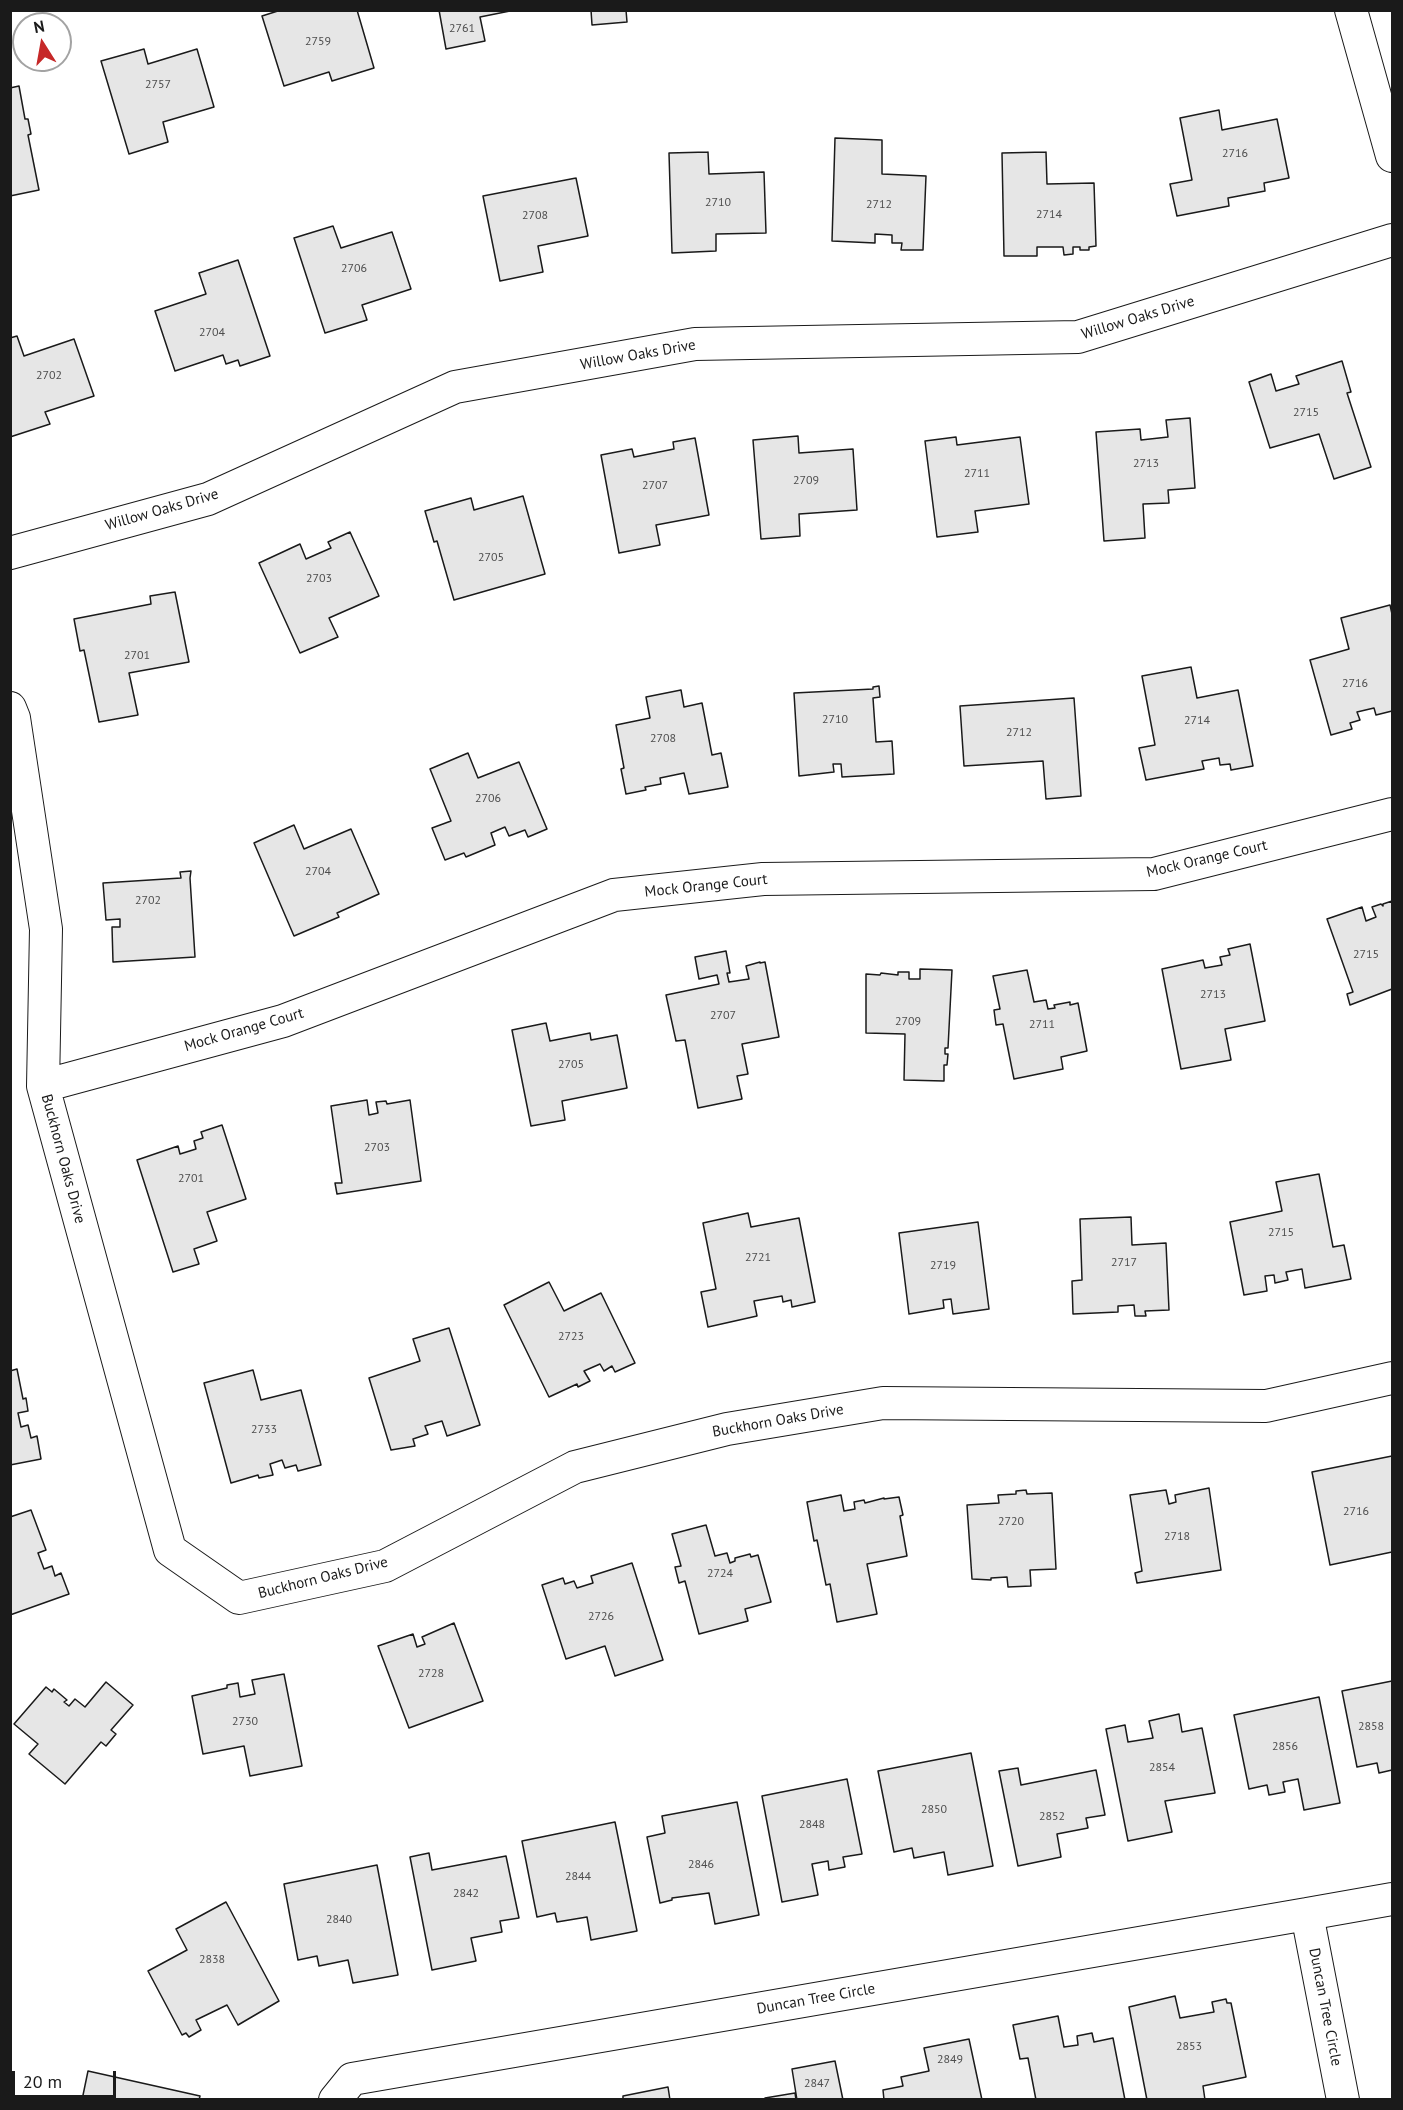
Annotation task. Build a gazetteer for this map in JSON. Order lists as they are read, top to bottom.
{
  "streets": {
    "street": [
      "Willow Oaks Drive",
      "Mock Orange Court",
      "Buckhorn Oaks Drive",
      "Duncan Tree Circle"
    ]
  },
  "crossings": [
    ["Mock Orange Court", "Buckhorn Oaks Drive"]
  ],
  "house_numbers": [
    "2761",
    "2759",
    "2757",
    "2716",
    "2710",
    "2712",
    "2714",
    "2708",
    "2706",
    "2704",
    "2702",
    "2715",
    "2713",
    "2711",
    "2709",
    "2707",
    "2705",
    "2703",
    "2701",
    "2716",
    "2710",
    "2714",
    "2712",
    "2708",
    "2706",
    "2704",
    "2702",
    "2715",
    "2713",
    "2707",
    "2709",
    "2711",
    "2705",
    "2703",
    "2701",
    "2715",
    "2721",
    "2717",
    "2719",
    "2723",
    "2733",
    "2716",
    "2720",
    "2718",
    "2724",
    "2726",
    "2728",
    "2730",
    "2858",
    "2856",
    "2854",
    "2850",
    "2852",
    "2848",
    "2846",
    "2844",
    "2842",
    "2840",
    "2838",
    "2853",
    "2849",
    "2847"
  ],
  "scale_bar": "20 m",
  "north": "top"
}
